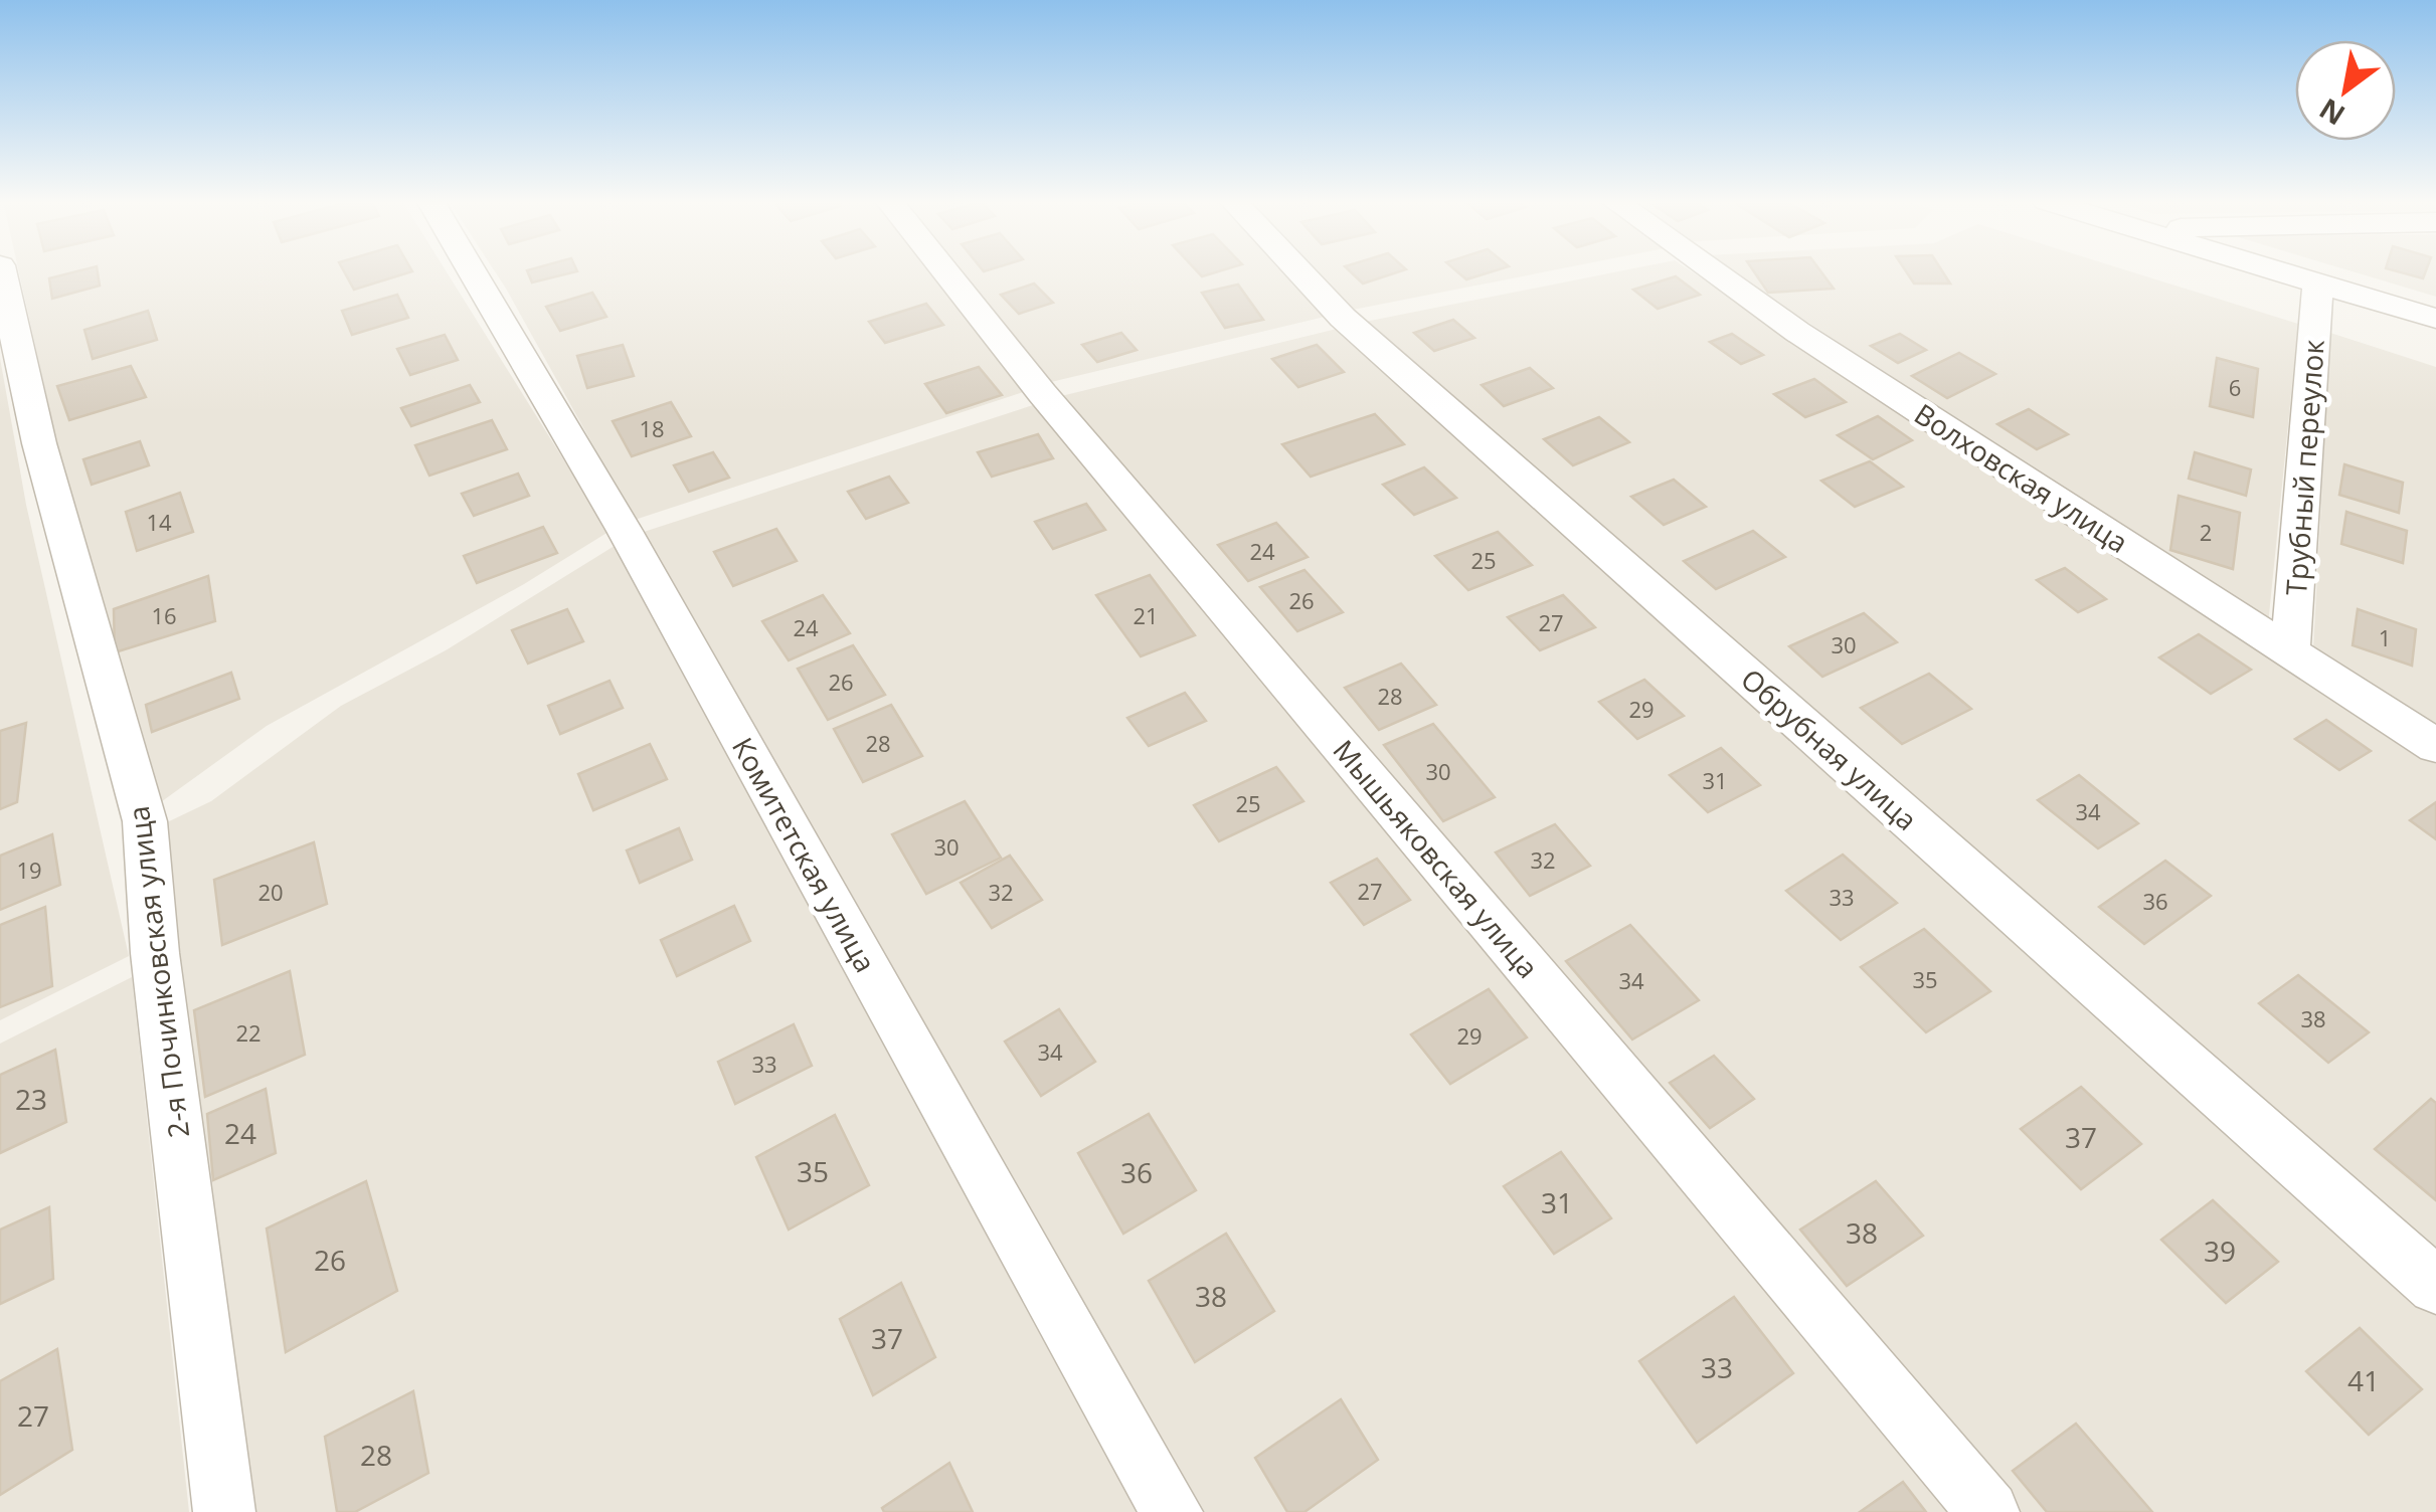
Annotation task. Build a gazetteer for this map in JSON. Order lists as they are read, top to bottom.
{
  "streets": {
    "street": [
      "Трубный переулок",
      "Волховская улица",
      "Обрубная улица",
      "Комитетская улица",
      "Мышьяковская улица",
      "2-я Починковская улица"
    ]
  },
  "crossings": [
    ["Трубный переулок", "Волховская улица"]
  ],
  "house_numbers": [
    "6",
    "18",
    "14",
    "2",
    "24",
    "25",
    "26",
    "16",
    "21",
    "27",
    "24",
    "1",
    "30",
    "26",
    "28",
    "29",
    "28",
    "30",
    "31",
    "25",
    "34",
    "30",
    "32",
    "19",
    "27",
    "20",
    "32",
    "33",
    "36",
    "35",
    "34",
    "38",
    "22",
    "29",
    "34",
    "33",
    "23",
    "24",
    "37",
    "35",
    "36",
    "31",
    "38",
    "39",
    "26",
    "38",
    "37",
    "33",
    "41",
    "27",
    "28"
  ],
  "north": "bottom left"
}
